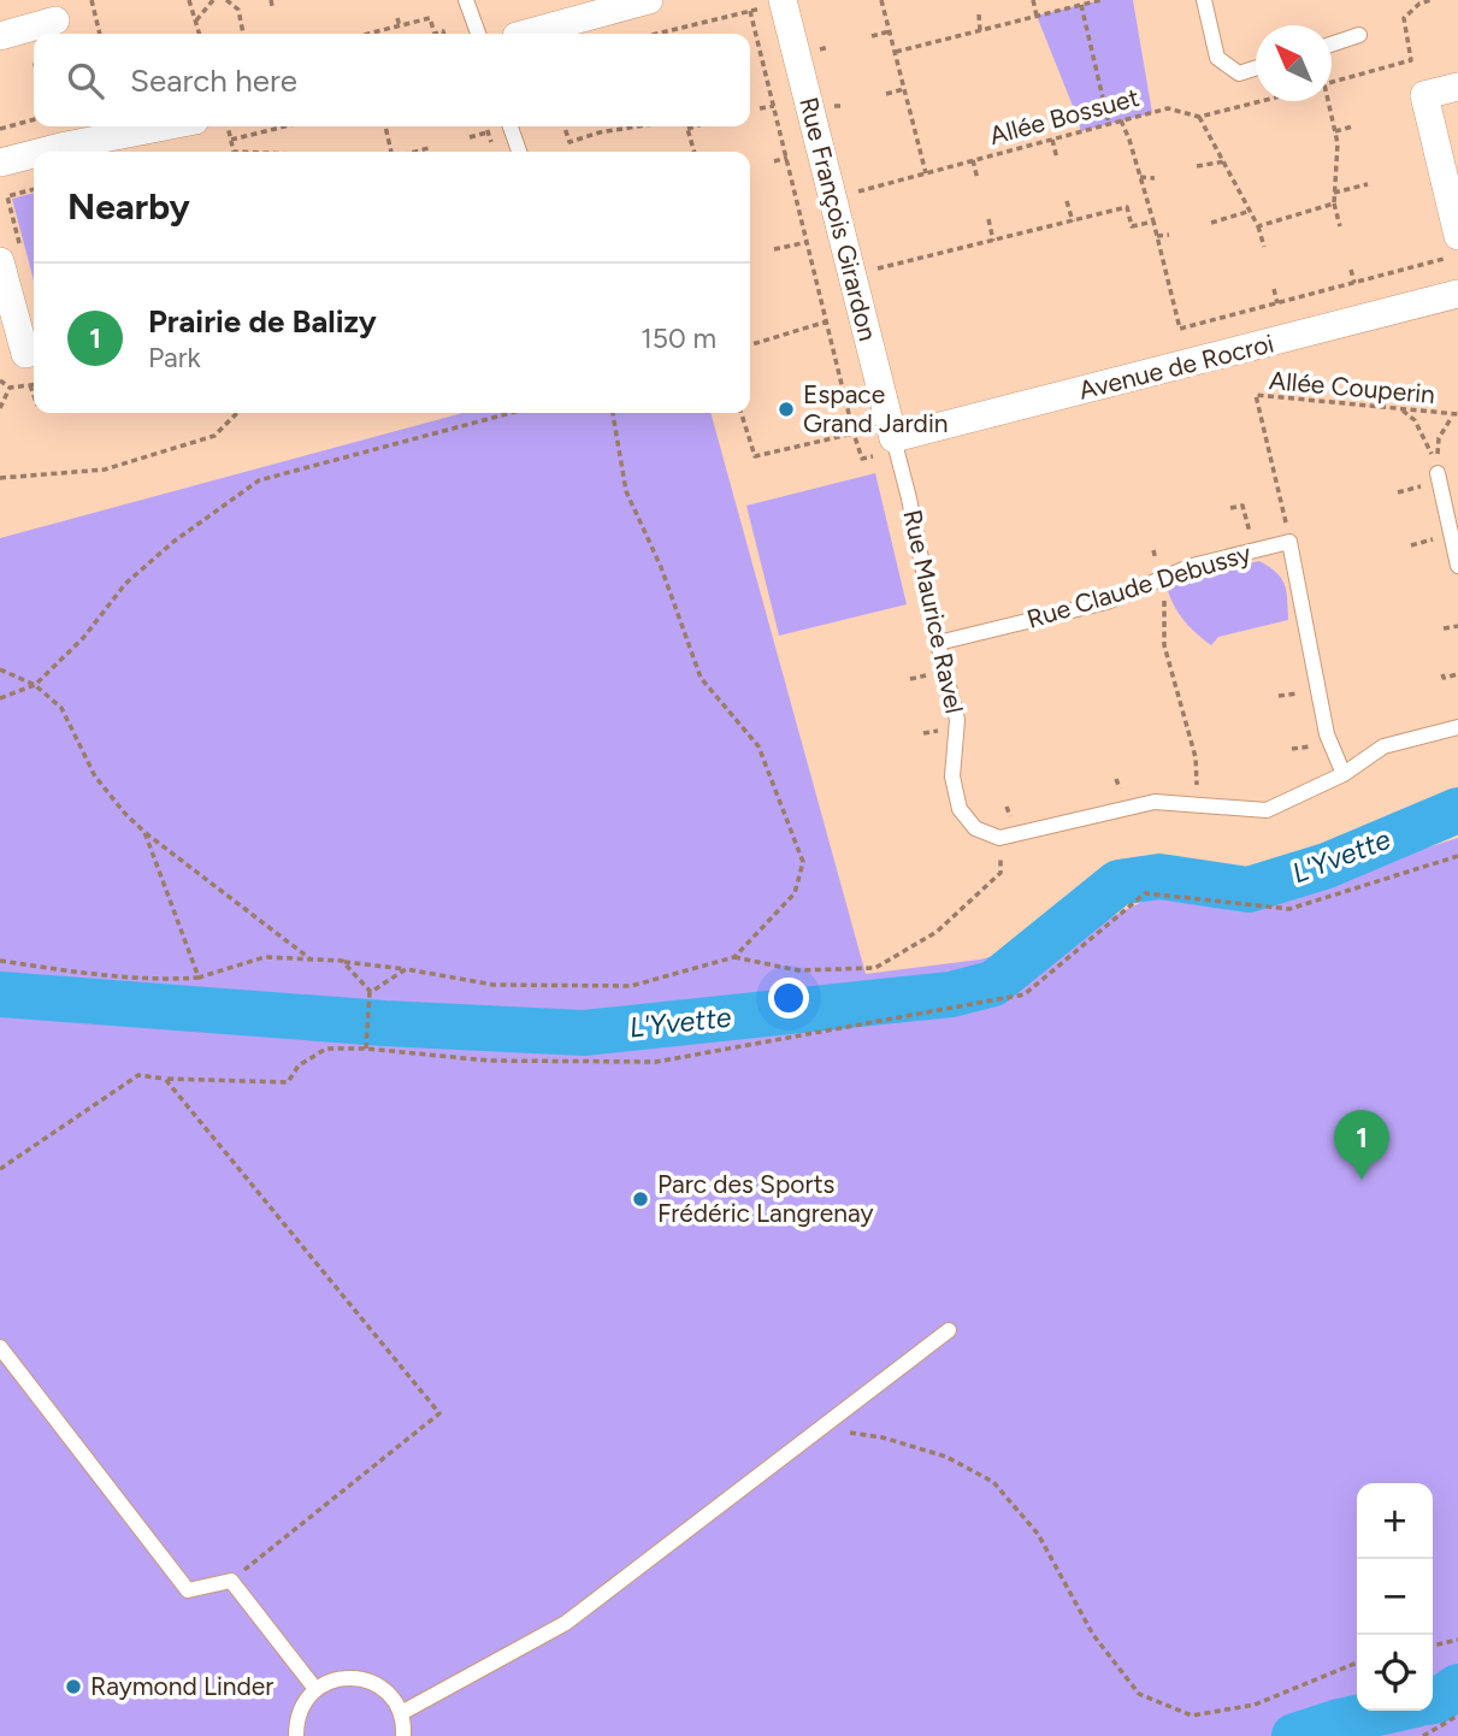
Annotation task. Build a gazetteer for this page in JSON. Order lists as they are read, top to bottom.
{
  "streets": {
    "street": ["Rue François Girardon", "Avenue de Rocroi"],
    "lane": ["Rue Claude Debussy", "Rue Maurice Ravel"],
    "path": ["Allée Bossuet", "Allée Couperin"]
  },
  "crossings": [
    ["Allée Bossuet", "Rue François Girardon"],
    ["Rue François Girardon", "Avenue de Rocroi"],
    ["Rue François Girardon", "Rue Maurice Ravel"],
    ["Avenue de Rocroi", "Rue Maurice Ravel"],
    ["Allée Couperin", "Rue Claude Debussy"],
    ["Rue Claude Debussy", "Rue Maurice Ravel"]
  ],
  "water": ["L'Yvette"],
  "places": ["Espace Grand Jardin", "Parc des Sports Frédéric Langrenay", "Raymond Linder"],
  "north": "top left",
  "page": {
    "search": "Search here",
    "heading": "Nearby",
    "list": [
      {
        "mark": "1",
        "name": "Prairie de Balizy",
        "note": "Park",
        "value": "150 m"
      }
    ],
    "pins": "1",
    "map_buttons": ["+", "−"]
  }
}
